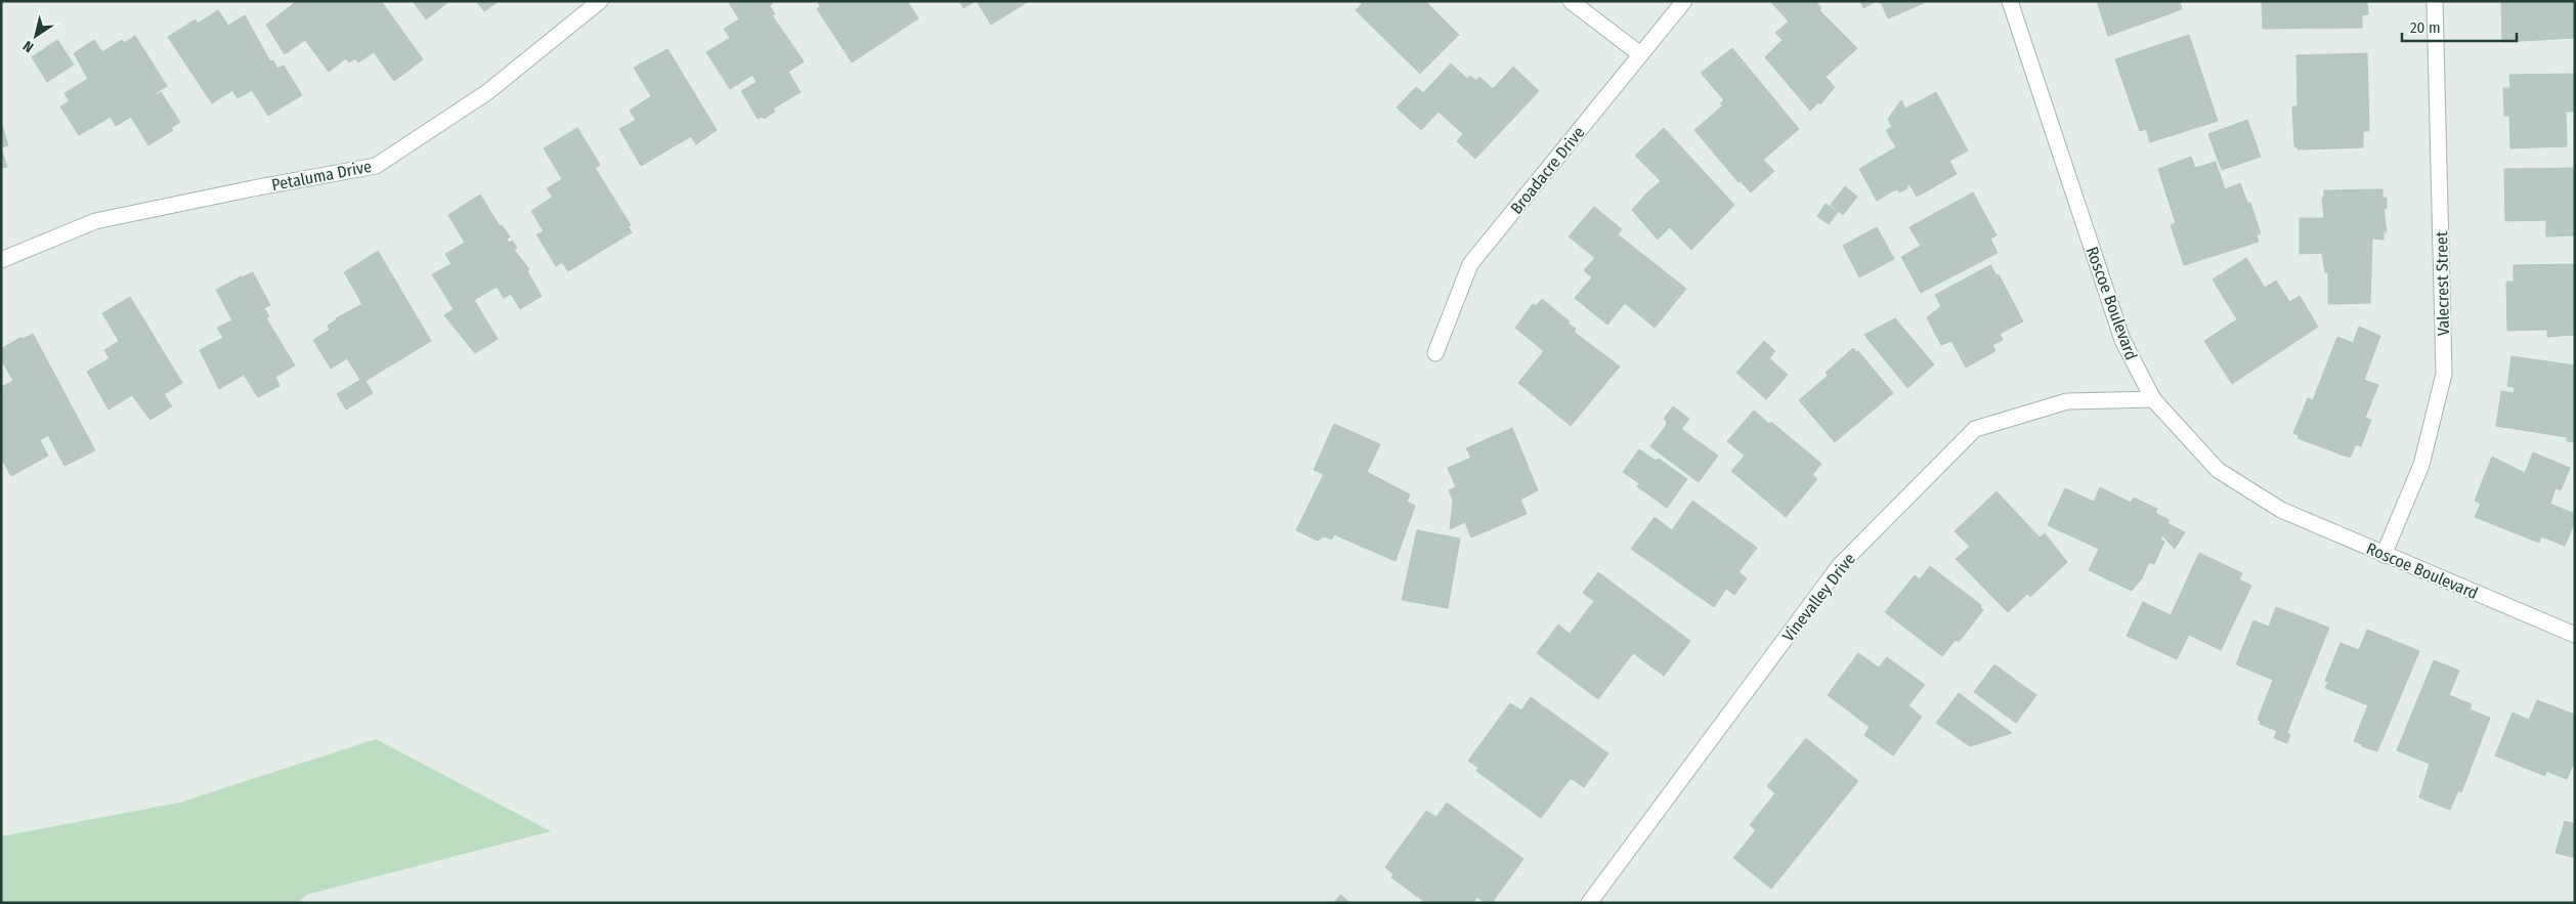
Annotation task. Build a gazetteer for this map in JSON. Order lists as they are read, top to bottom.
{
  "streets": {
    "street": [
      "Broadacre Drive",
      "Petaluma Drive",
      "Valecrest Street",
      "Roscoe Boulevard",
      "Vinevalley Drive"
    ]
  },
  "crossings": [
    ["Valecrest Street", "Roscoe Boulevard"],
    ["Roscoe Boulevard", "Vinevalley Drive"]
  ],
  "scale_bar": "20 m",
  "north": "bottom left"
}
